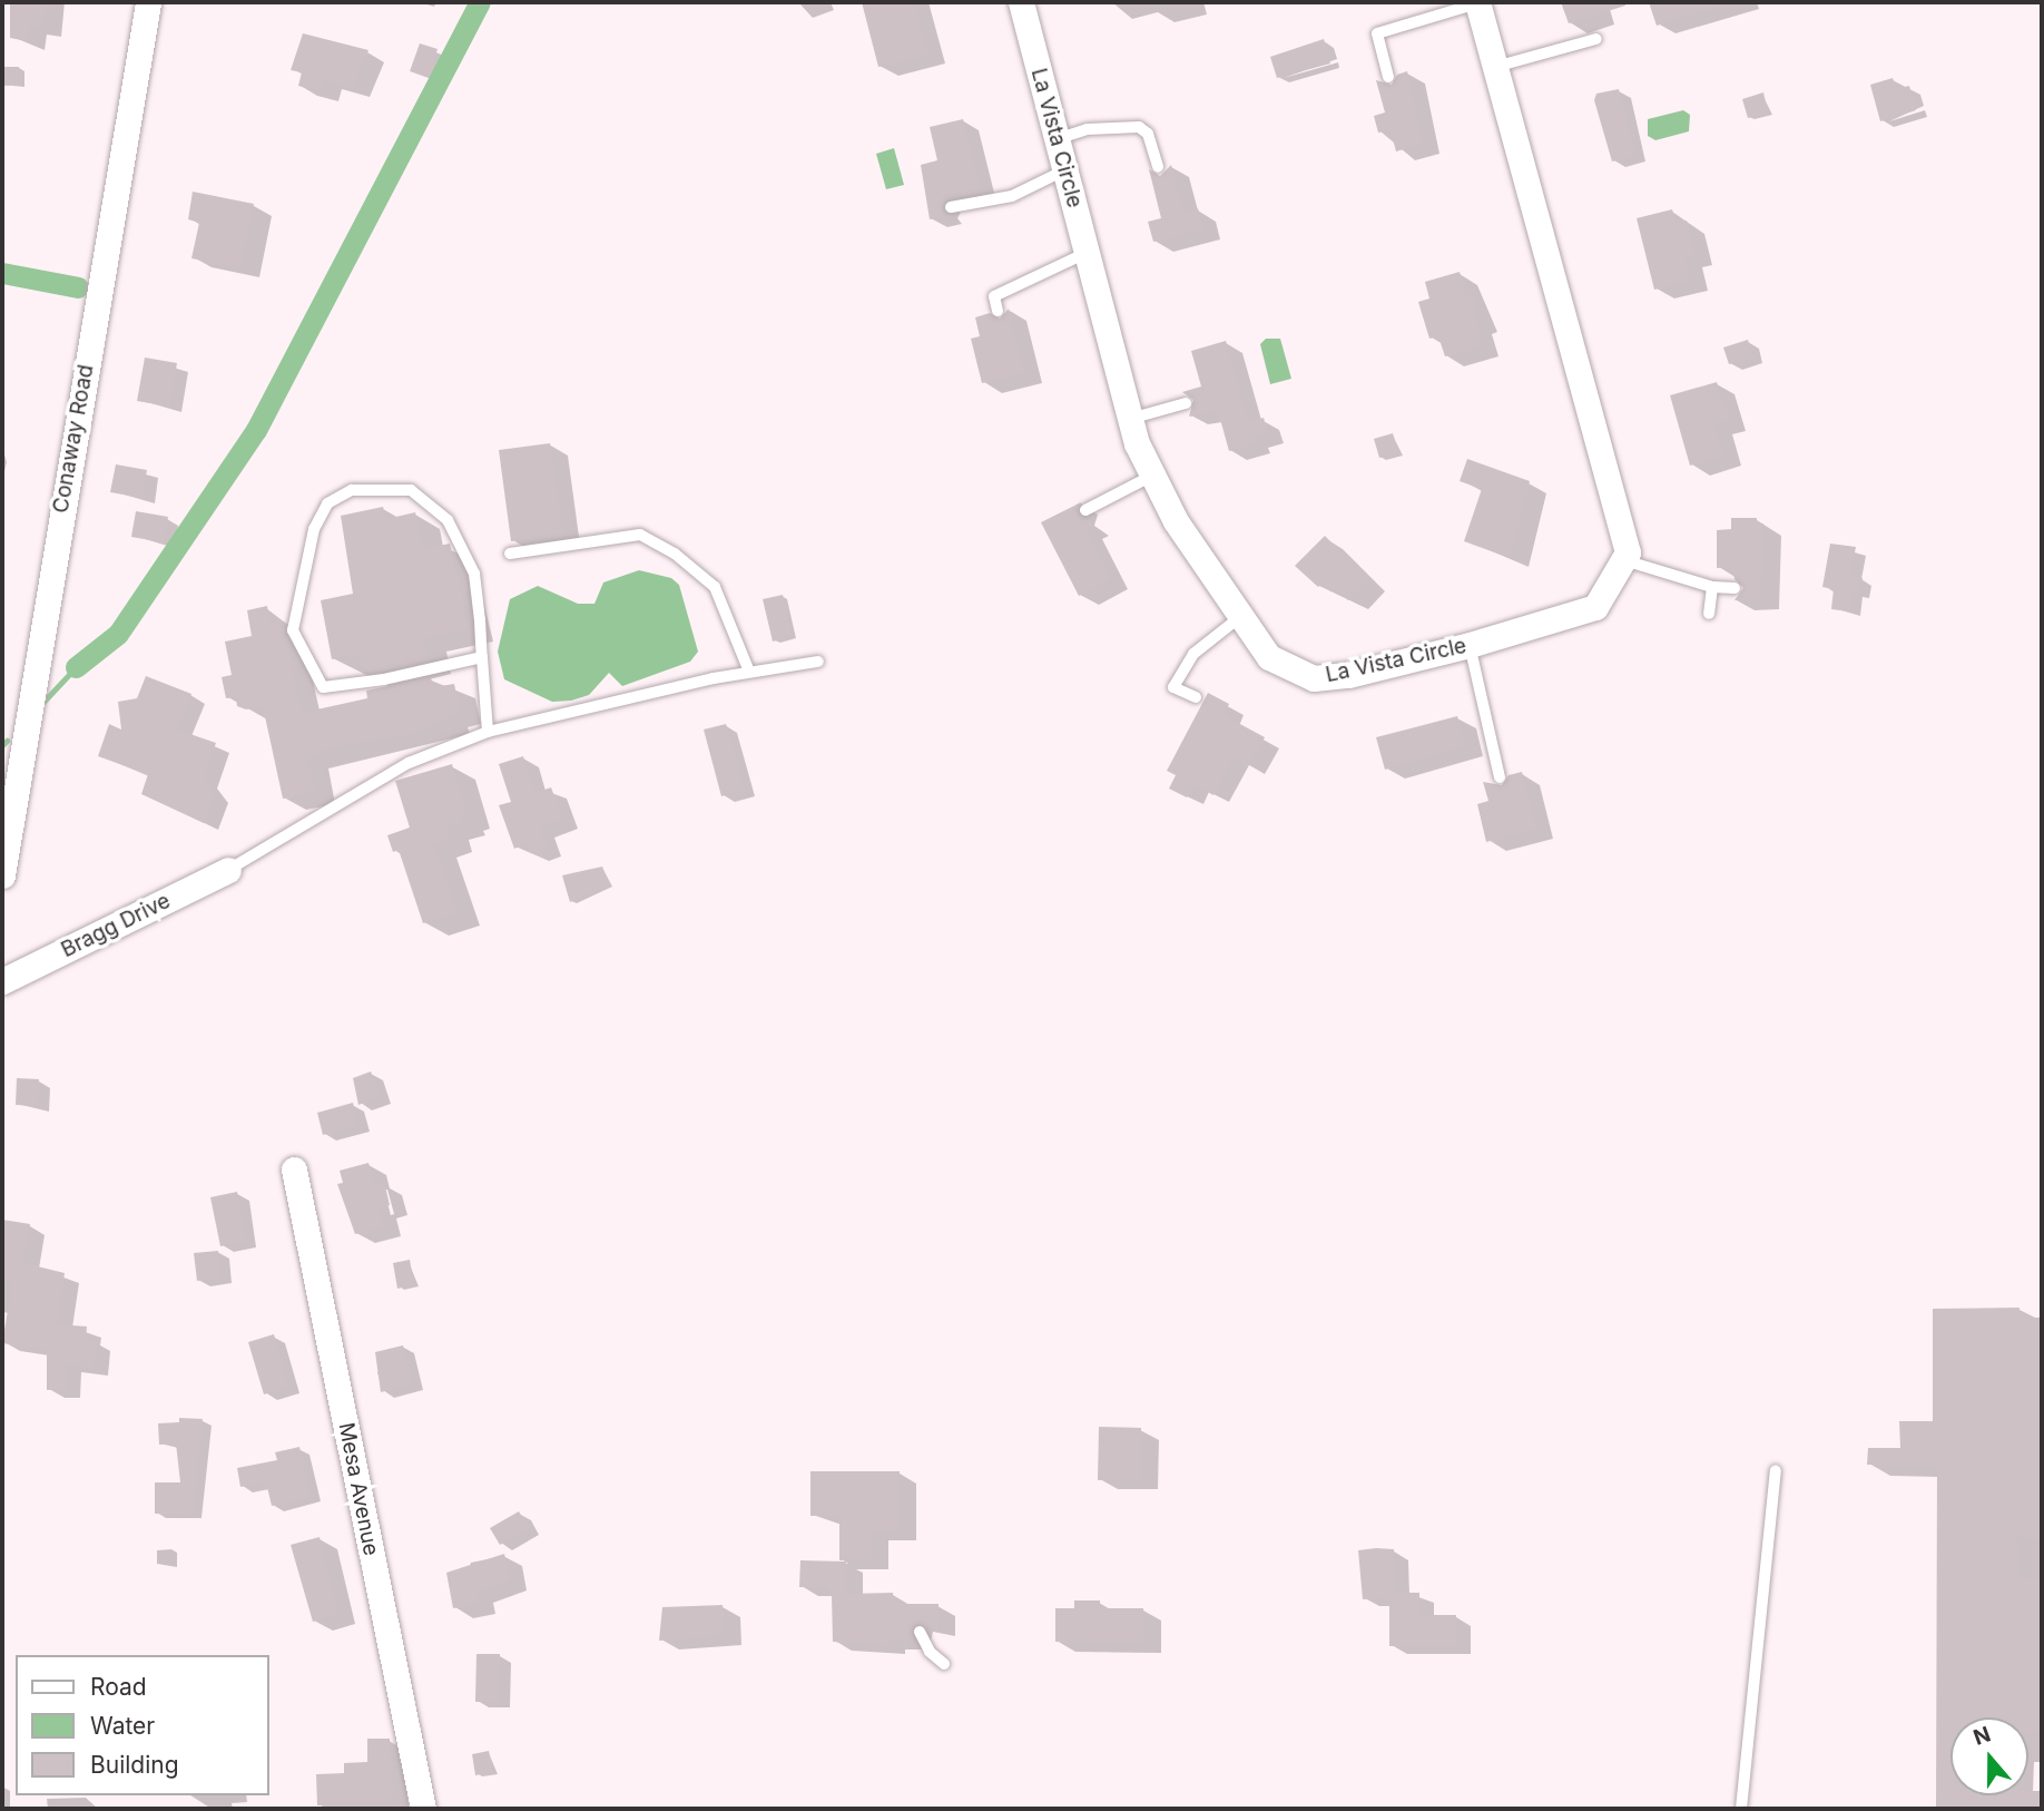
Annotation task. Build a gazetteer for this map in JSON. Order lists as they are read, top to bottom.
{
  "streets": {
    "street": [
      "La Vista Circle",
      "Conaway Road",
      "Bragg Drive",
      "Mesa Avenue"
    ]
  },
  "legend": ["Road", "Water", "Building"],
  "north": "top"
}
